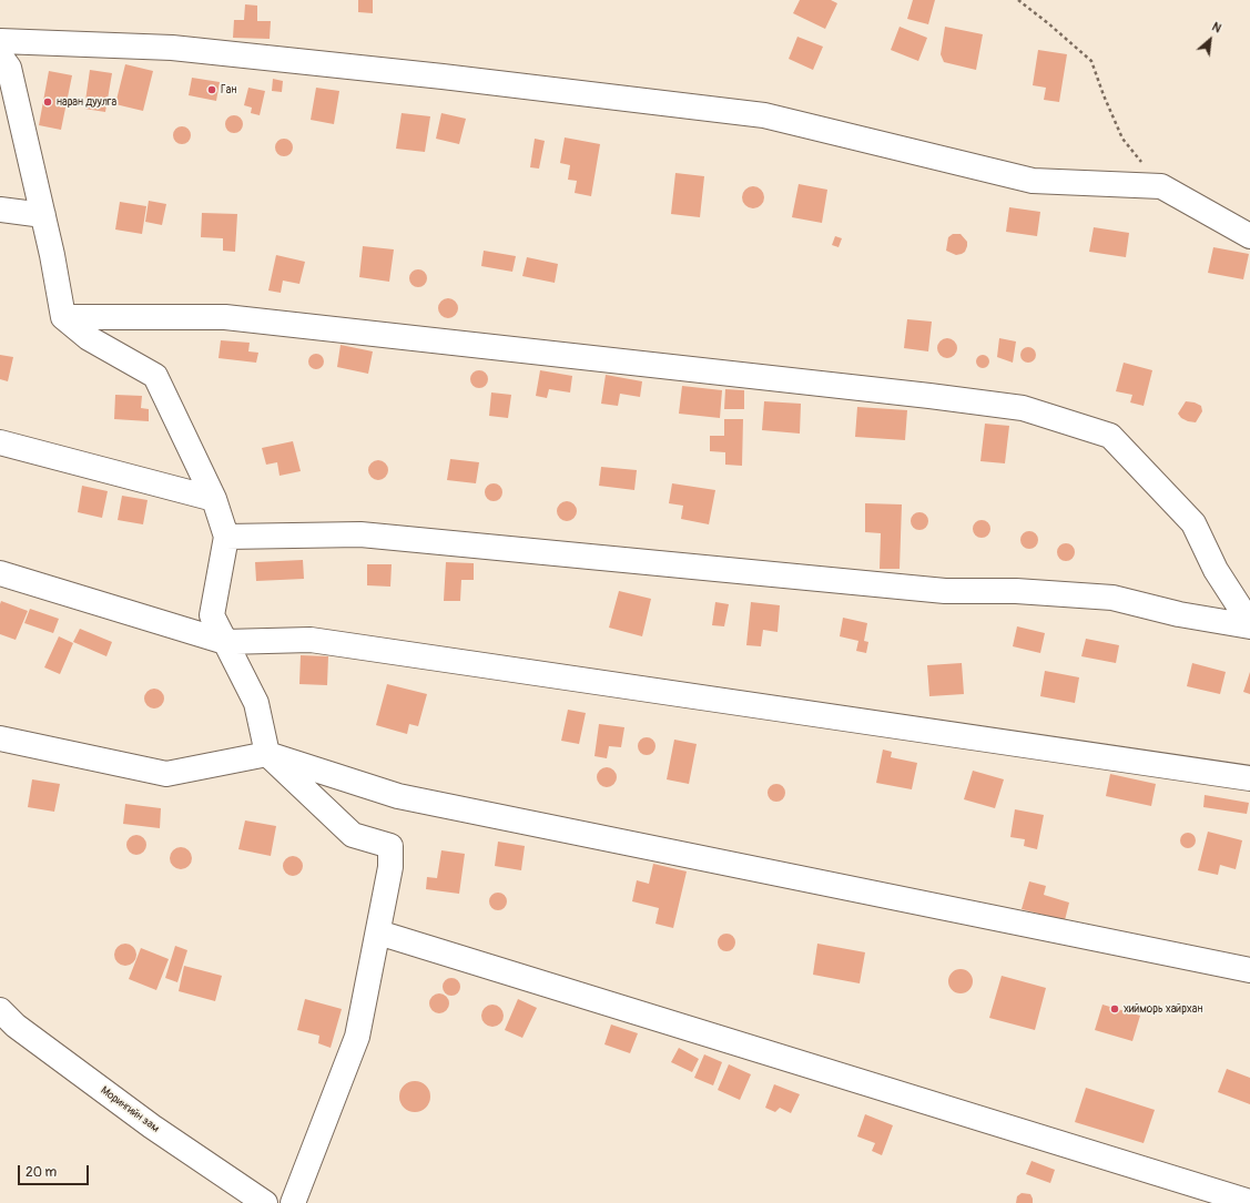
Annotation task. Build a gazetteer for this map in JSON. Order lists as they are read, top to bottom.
{
  "streets": {
    "street": ["Морингийн зам"]
  },
  "places": ["Ган", "наран дуулга", "хийморь хайрхан"],
  "scale_bar": "20 m",
  "north": "top right"
}
